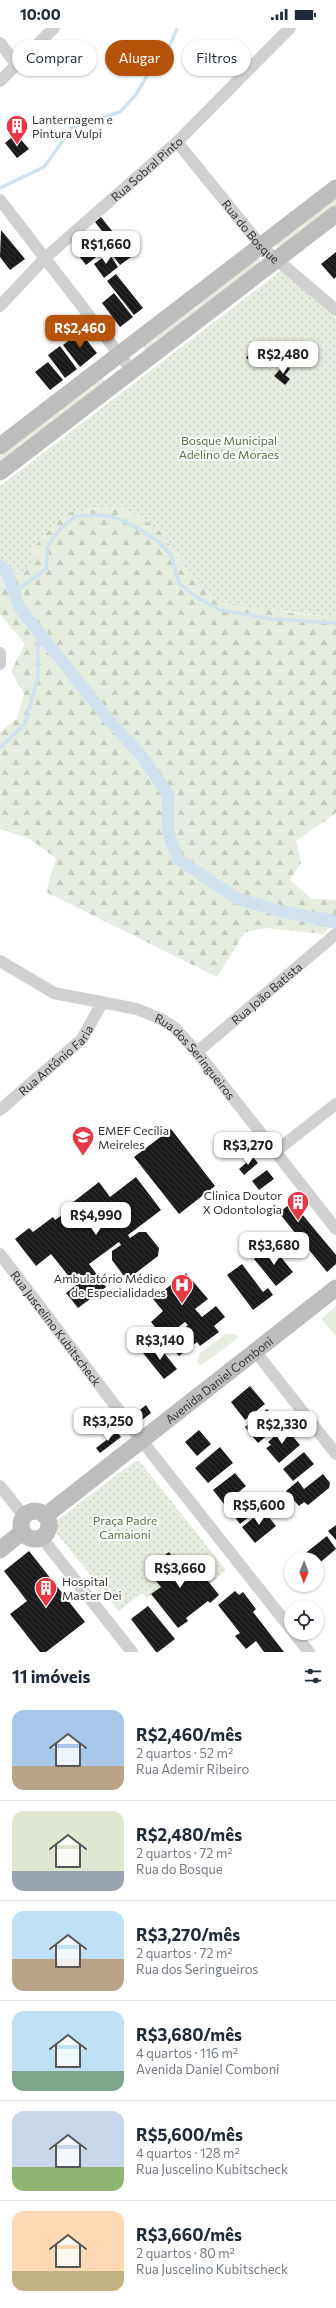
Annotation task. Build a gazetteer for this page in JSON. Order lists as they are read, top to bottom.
{
  "streets": {
    "street": [
      "Rua Sobral Pinto",
      "Rua do Bosque",
      "Rua João Batista",
      "Rua dos Seringueiros",
      "Rua Antônio Faria",
      "Rua Juscelino Kubitscheck",
      "Avenida Daniel Comboni"
    ]
  },
  "crossings": [
    ["Rua Sobral Pinto", "Rua do Bosque"],
    ["Rua João Batista", "Rua dos Seringueiros"],
    ["Rua dos Seringueiros", "Rua Antônio Faria"],
    ["Rua Juscelino Kubitscheck", "Avenida Daniel Comboni"]
  ],
  "parks": ["Bosque Municipal Adelino de Moraes", "Praça Padre Camaioni"],
  "places": {
    "building": ["Lanternagem e Pintura Vulpi", "Clinica Doutor X Odontologia", "Hospital Master Dei"],
    "school or university": ["EMEF Cecília Meireles"],
    "hospital": ["Ambulatório Médico de Especialidades"]
  },
  "north": "bottom",
  "page": {
    "status": "10:00",
    "chip": ["Comprar", "Alugar", "Filtros"],
    "price": [
      "R$1,660",
      "R$2,460",
      "R$2,480",
      "R$3,270",
      "R$4,990",
      "R$3,680",
      "R$3,140",
      "R$3,250",
      "R$2,330",
      "R$5,600",
      "R$3,660"
    ],
    "heading": "11 imóveis",
    "list": [
      {
        "name": "R$2,460/mês",
        "note": "2 quartos · 52 m² · Rua Ademir Ribeiro"
      },
      {
        "name": "R$2,480/mês",
        "note": "2 quartos · 72 m² · Rua do Bosque"
      },
      {
        "name": "R$3,270/mês",
        "note": "2 quartos · 72 m² · Rua dos Seringueiros"
      },
      {
        "name": "R$3,680/mês",
        "note": "4 quartos · 116 m² · Avenida Daniel Comboni"
      },
      {
        "name": "R$5,600/mês",
        "note": "4 quartos · 128 m² · Rua Juscelino Kubitscheck"
      },
      {
        "name": "R$3,660/mês",
        "note": "2 quartos · 80 m² · Rua Juscelino Kubitscheck"
      }
    ]
  }
}
